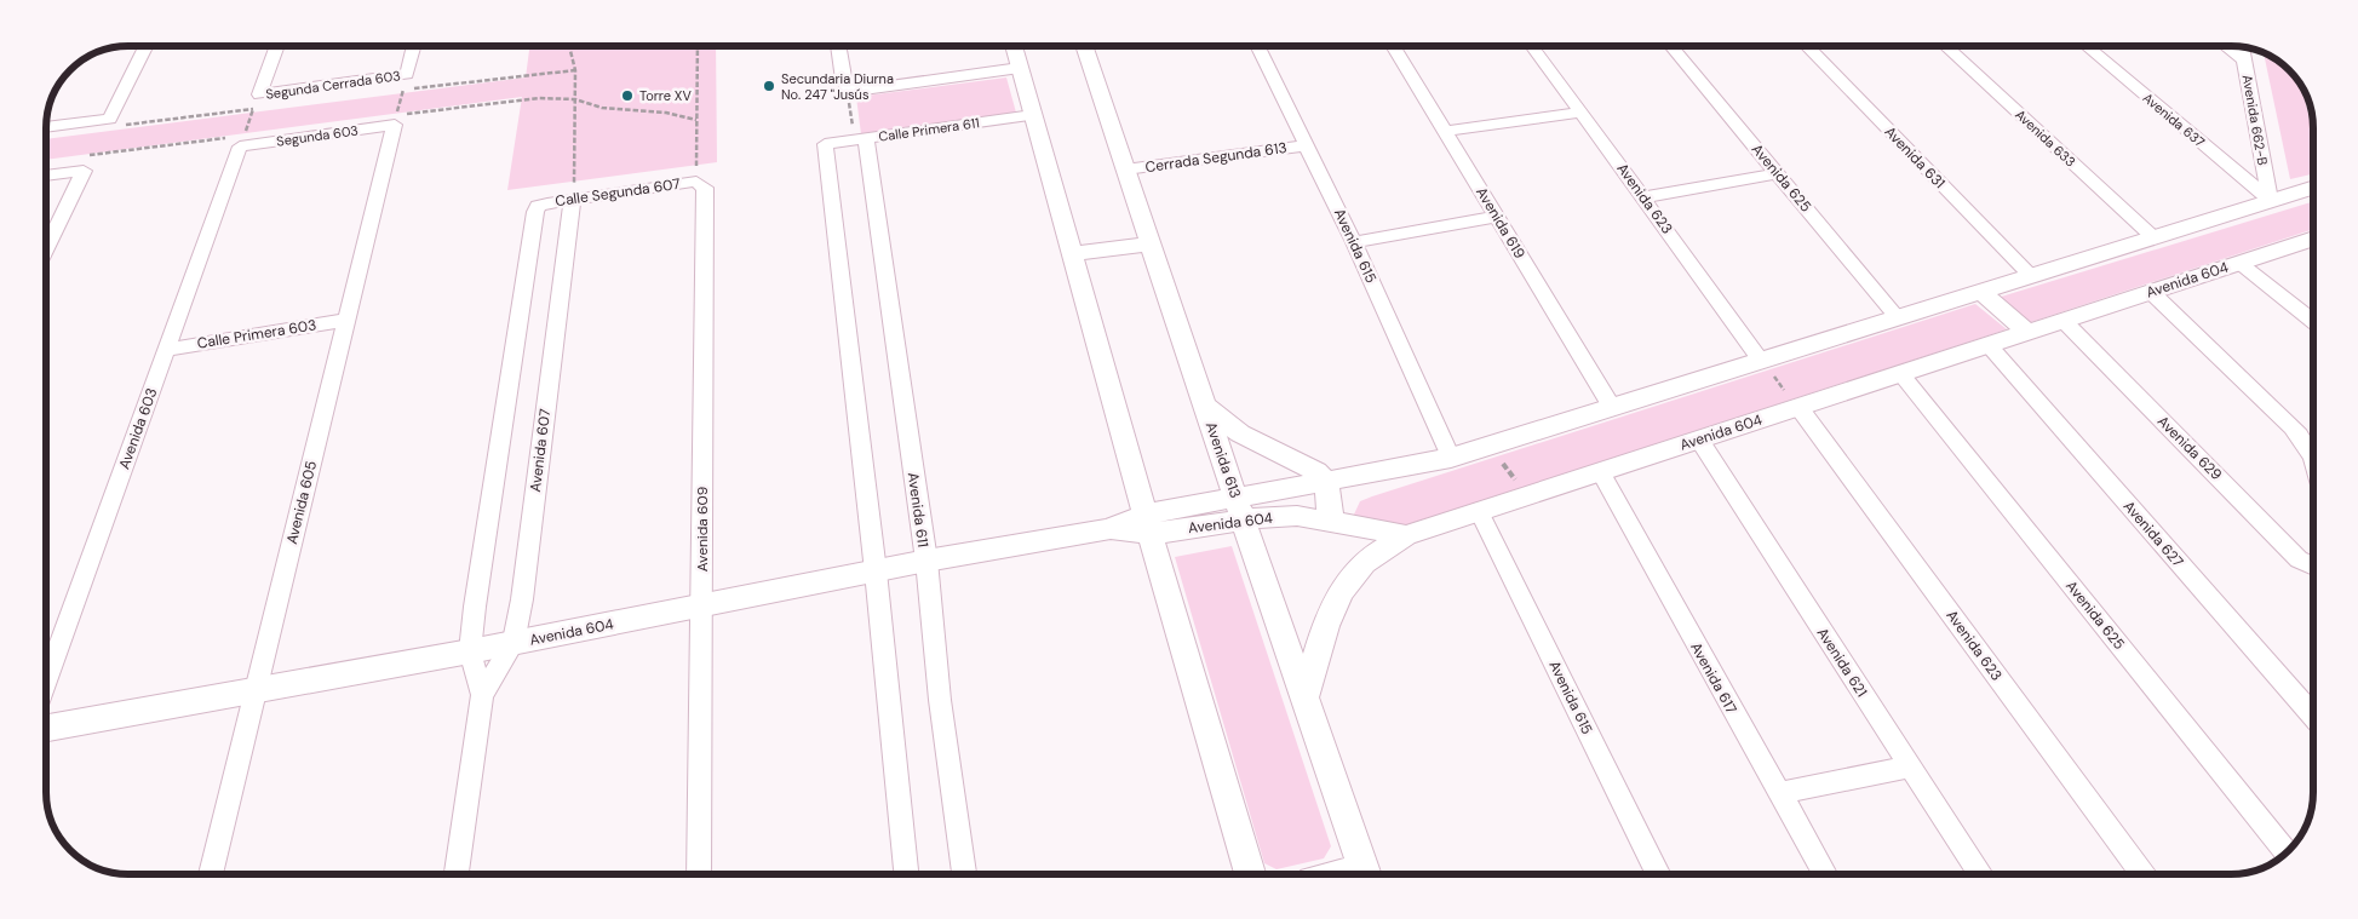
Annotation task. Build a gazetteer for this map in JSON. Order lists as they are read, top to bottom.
{
  "streets": {
    "street": [
      "Segunda Cerrada 603",
      "Avenida 637",
      "Avenida 662-B",
      "Calle Primera 611",
      "Segunda 603",
      "Avenida 633",
      "Cerrada Segunda 613",
      "Avenida 631",
      "Avenida 625",
      "Calle Segunda 607",
      "Avenida 623",
      "Avenida 619",
      "Avenida 615",
      "Avenida 604",
      "Calle Primera 603",
      "Avenida 603",
      "Avenida 629",
      "Avenida 607",
      "Avenida 613",
      "Avenida 605",
      "Avenida 611",
      "Avenida 609",
      "Avenida 627",
      "Avenida 621",
      "Avenida 617"
    ]
  },
  "crossings": [
    ["Avenida 637", "Avenida 662-B"],
    ["Avenida 637", "Avenida 604"],
    ["Avenida 662-B", "Avenida 604"],
    ["Calle Primera 611", "Avenida 604"],
    ["Calle Primera 611", "Avenida 611"],
    ["Segunda 603", "Avenida 603"],
    ["Segunda 603", "Avenida 605"],
    ["Avenida 633", "Avenida 604"],
    ["Cerrada Segunda 613", "Avenida 615"],
    ["Cerrada Segunda 613", "Avenida 613"],
    ["Avenida 631", "Avenida 604"],
    ["Avenida 625", "Avenida 604"],
    ["Calle Segunda 607", "Avenida 607"],
    ["Calle Segunda 607", "Avenida 609"],
    ["Avenida 623", "Avenida 604"],
    ["Avenida 619", "Avenida 604"],
    ["Avenida 615", "Avenida 604"],
    ["Avenida 604", "Avenida 629"],
    ["Avenida 604", "Avenida 607"],
    ["Avenida 604", "Avenida 613"],
    ["Avenida 604", "Avenida 605"],
    ["Avenida 604", "Avenida 611"],
    ["Avenida 604", "Avenida 609"],
    ["Avenida 604", "Avenida 627"],
    ["Avenida 604", "Avenida 621"],
    ["Avenida 604", "Avenida 617"],
    ["Calle Primera 603", "Avenida 603"],
    ["Calle Primera 603", "Avenida 605"]
  ],
  "places": ["Secundaria Diurna No. 247 \"Jusús", "Torre XV"]
}
